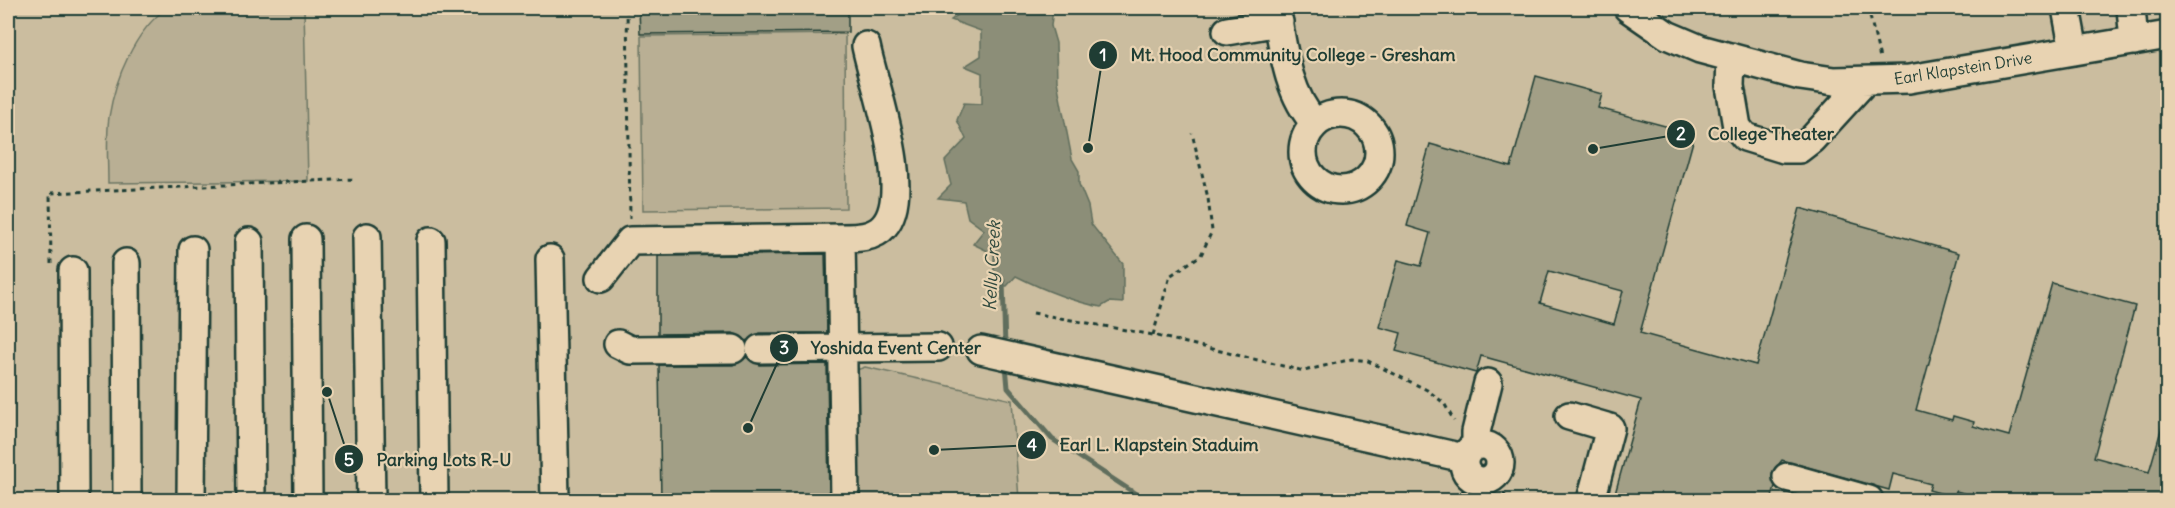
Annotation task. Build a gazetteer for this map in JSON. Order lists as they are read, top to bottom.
{
  "streets": {
    "street": ["Earl Klapstein Drive"]
  },
  "water": ["Kelly Creek"],
  "places": [
    "Mt. Hood Community College - Gresham",
    "College Theater",
    "Parking Lots R-U",
    "Yoshida Event Center",
    "Earl L. Klapstein Staduim"
  ]
}
